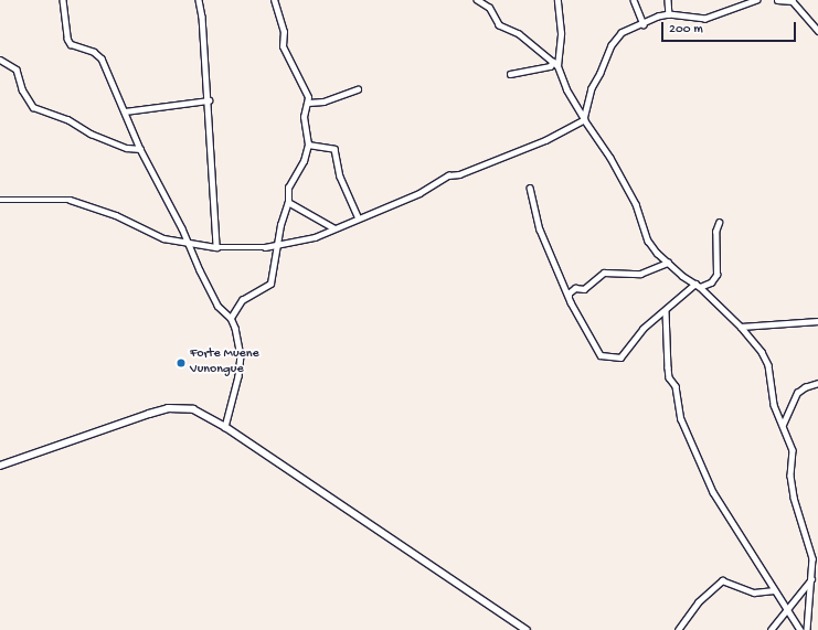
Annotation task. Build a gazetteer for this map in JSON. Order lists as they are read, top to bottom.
{
  "places": ["Forte Muene Vunongue"],
  "scale_bar": "200 m"
}
